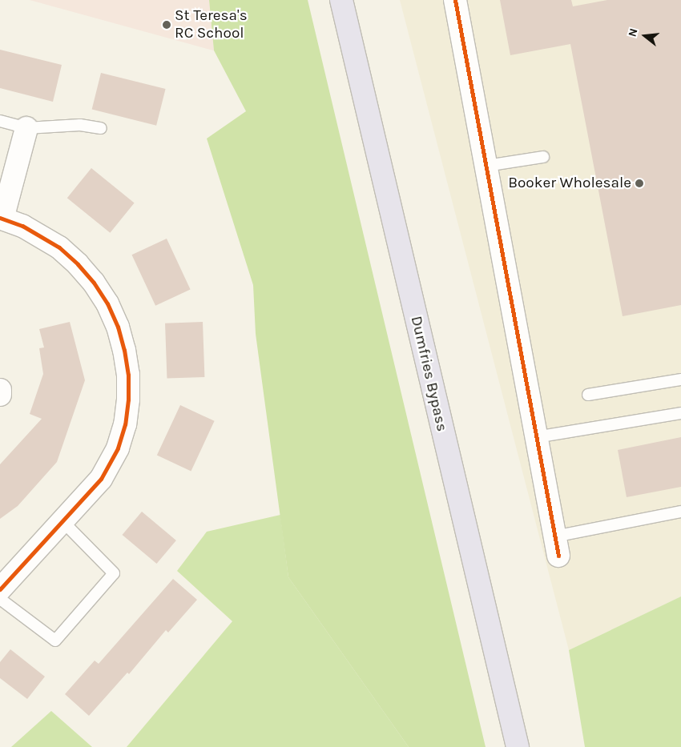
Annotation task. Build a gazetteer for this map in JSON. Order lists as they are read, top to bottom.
{
  "streets": {
    "highway": ["Dumfries Bypass"]
  },
  "places": ["St Teresa's RC School", "Booker Wholesale"],
  "north": "left"
}
